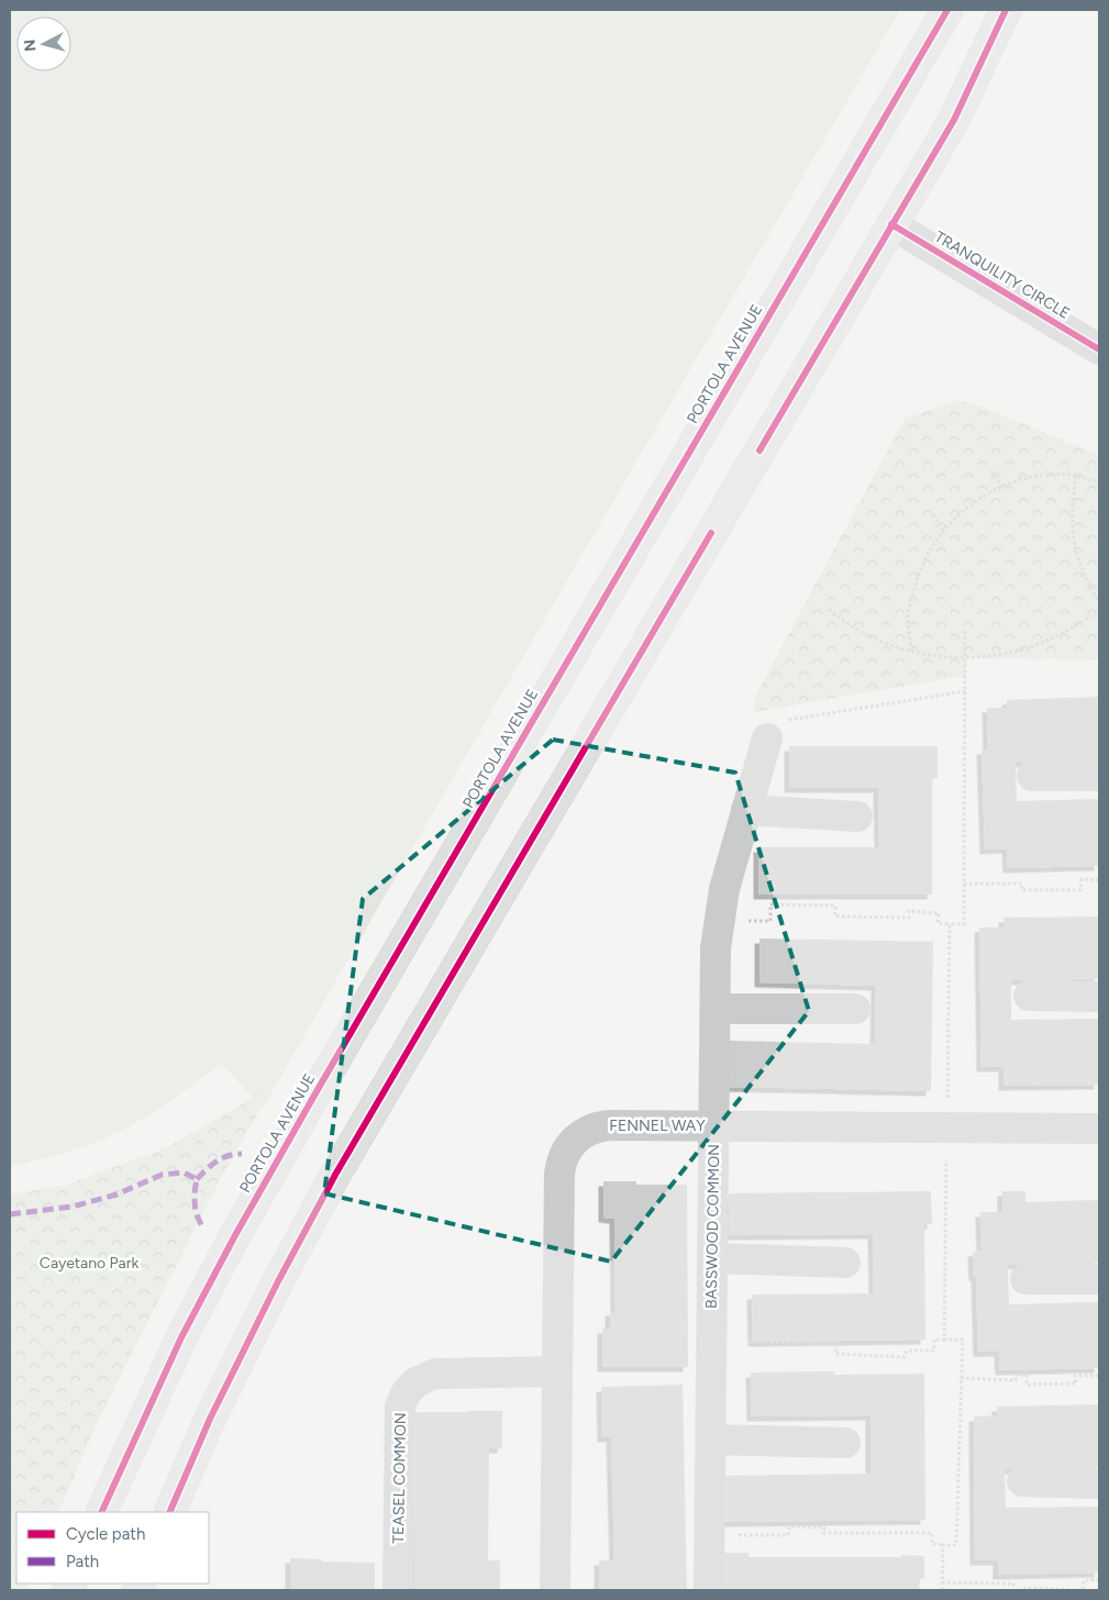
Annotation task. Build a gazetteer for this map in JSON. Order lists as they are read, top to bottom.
{
  "streets": {
    "main road": ["PORTOLA AVENUE"],
    "street": [
      "TRANQUILITY CIRCLE",
      "FENNEL WAY",
      "BASSWOOD COMMON",
      "TEASEL COMMON"
    ]
  },
  "crossings": [
    ["FENNEL WAY", "BASSWOOD COMMON"],
    ["FENNEL WAY", "TEASEL COMMON"]
  ],
  "parks": ["Cayetano Park"],
  "legend": ["Cycle path", "Path"],
  "north": "left"
}
